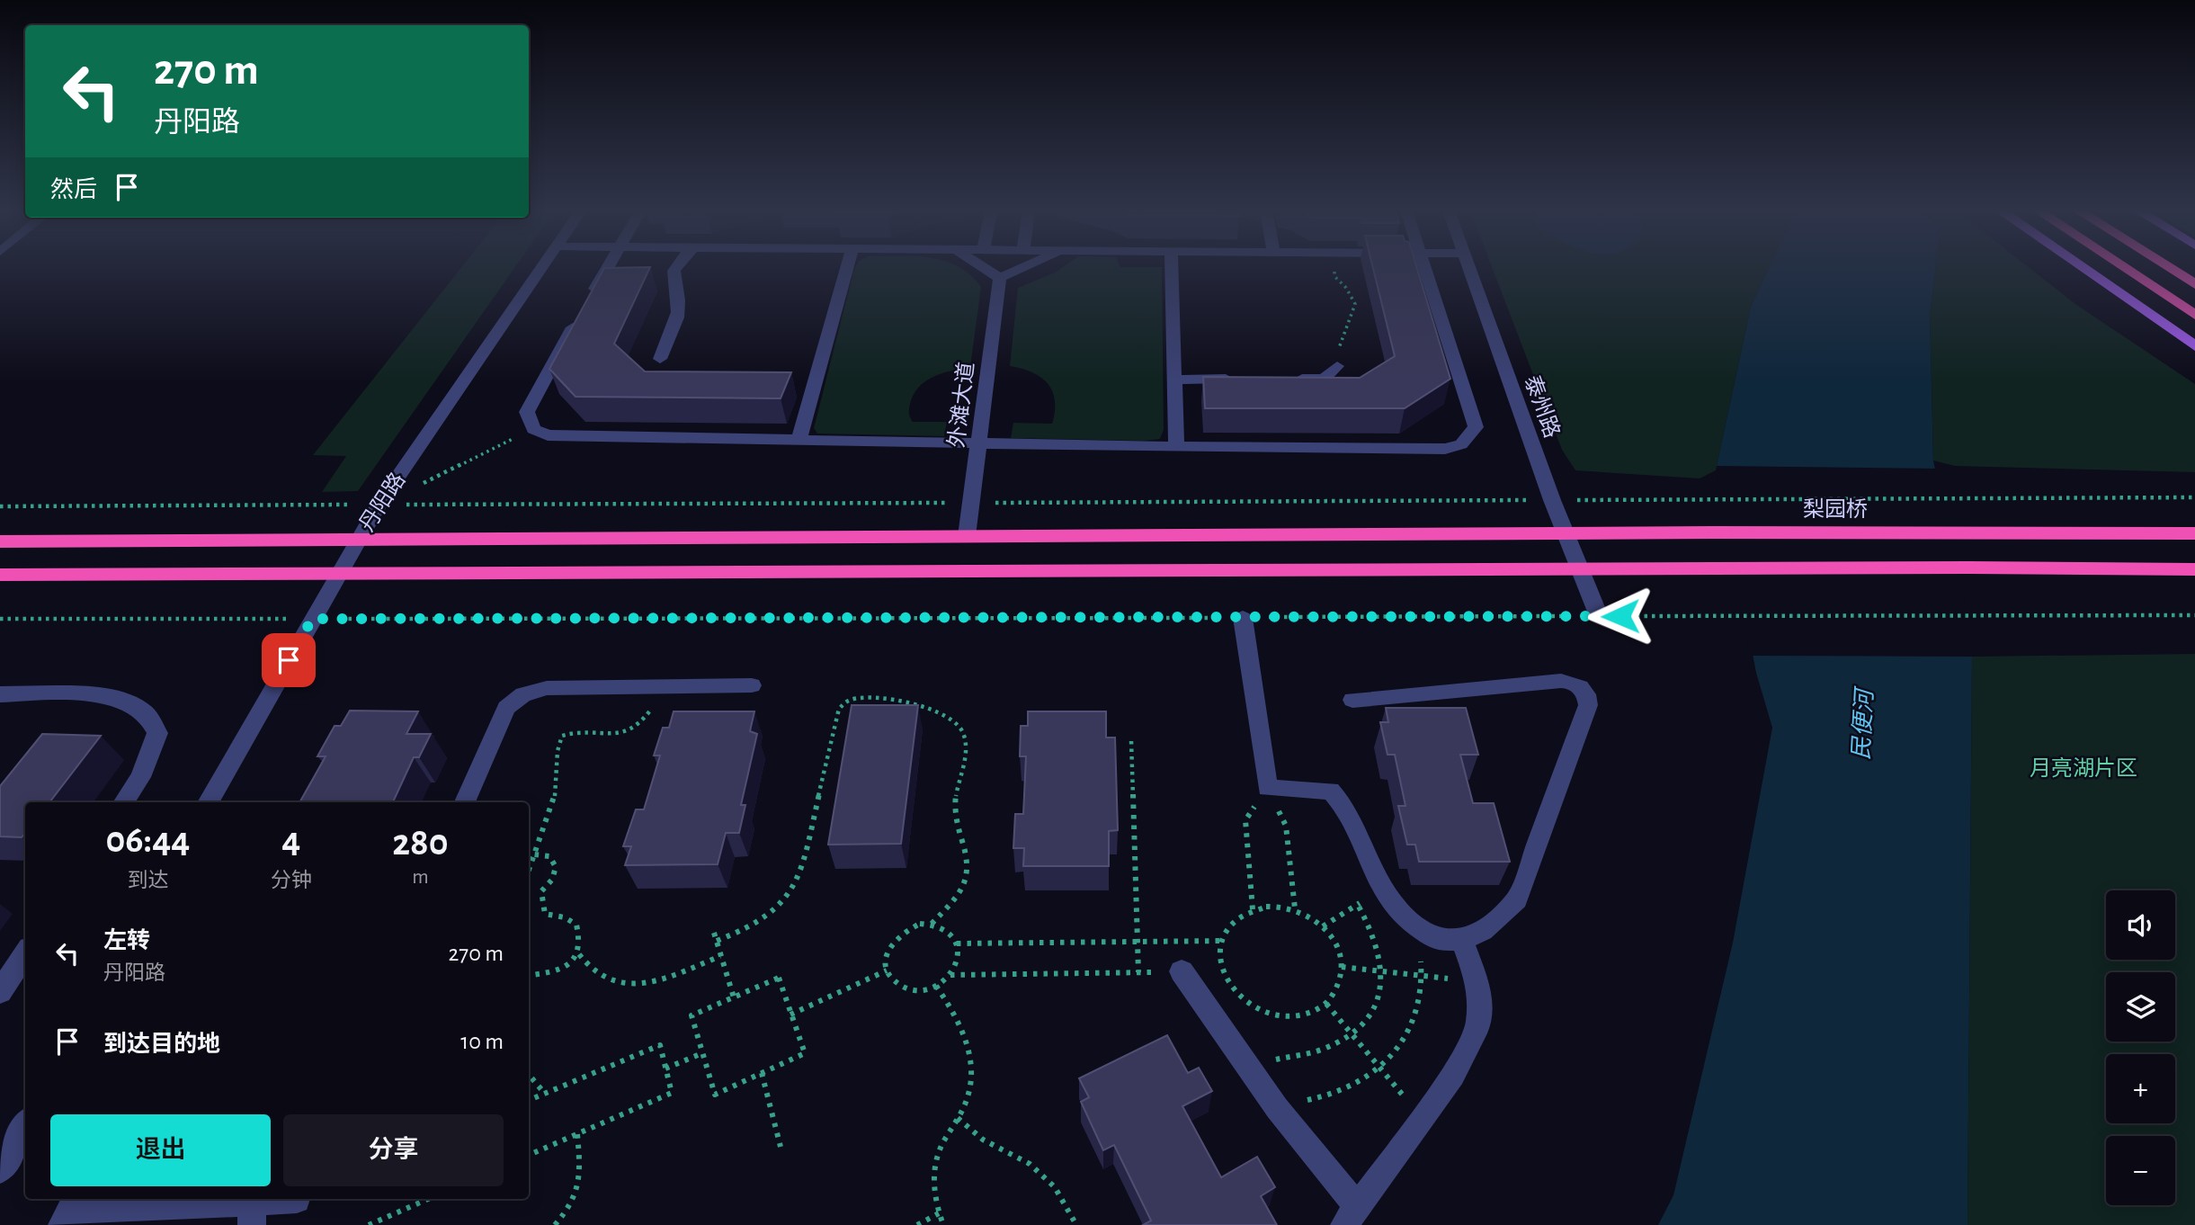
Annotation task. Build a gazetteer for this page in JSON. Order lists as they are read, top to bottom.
{
  "streets": {
    "highway": ["梨园桥"],
    "street": ["外滩大道", "泰州路", "丹阳路"]
  },
  "crossings": [
    ["外滩大道", "梨园桥"],
    ["泰州路", "梨园桥"],
    ["丹阳路", "梨园桥"]
  ],
  "water": ["民便河"],
  "parks": ["月亮湖片区"],
  "page": {
    "turn": ["270 m", "丹阳路"],
    "then": "然后",
    "eta": [
      "06:44",
      "到达",
      "4",
      "分钟",
      "280",
      "m"
    ],
    "map_buttons": ["+", "−"],
    "list": [
      {
        "name": "左转",
        "note": "丹阳路",
        "value": "270 m"
      },
      {
        "name": "到达目的地",
        "value": "10 m"
      }
    ],
    "buttons": ["退出", "分享"]
  }
}
